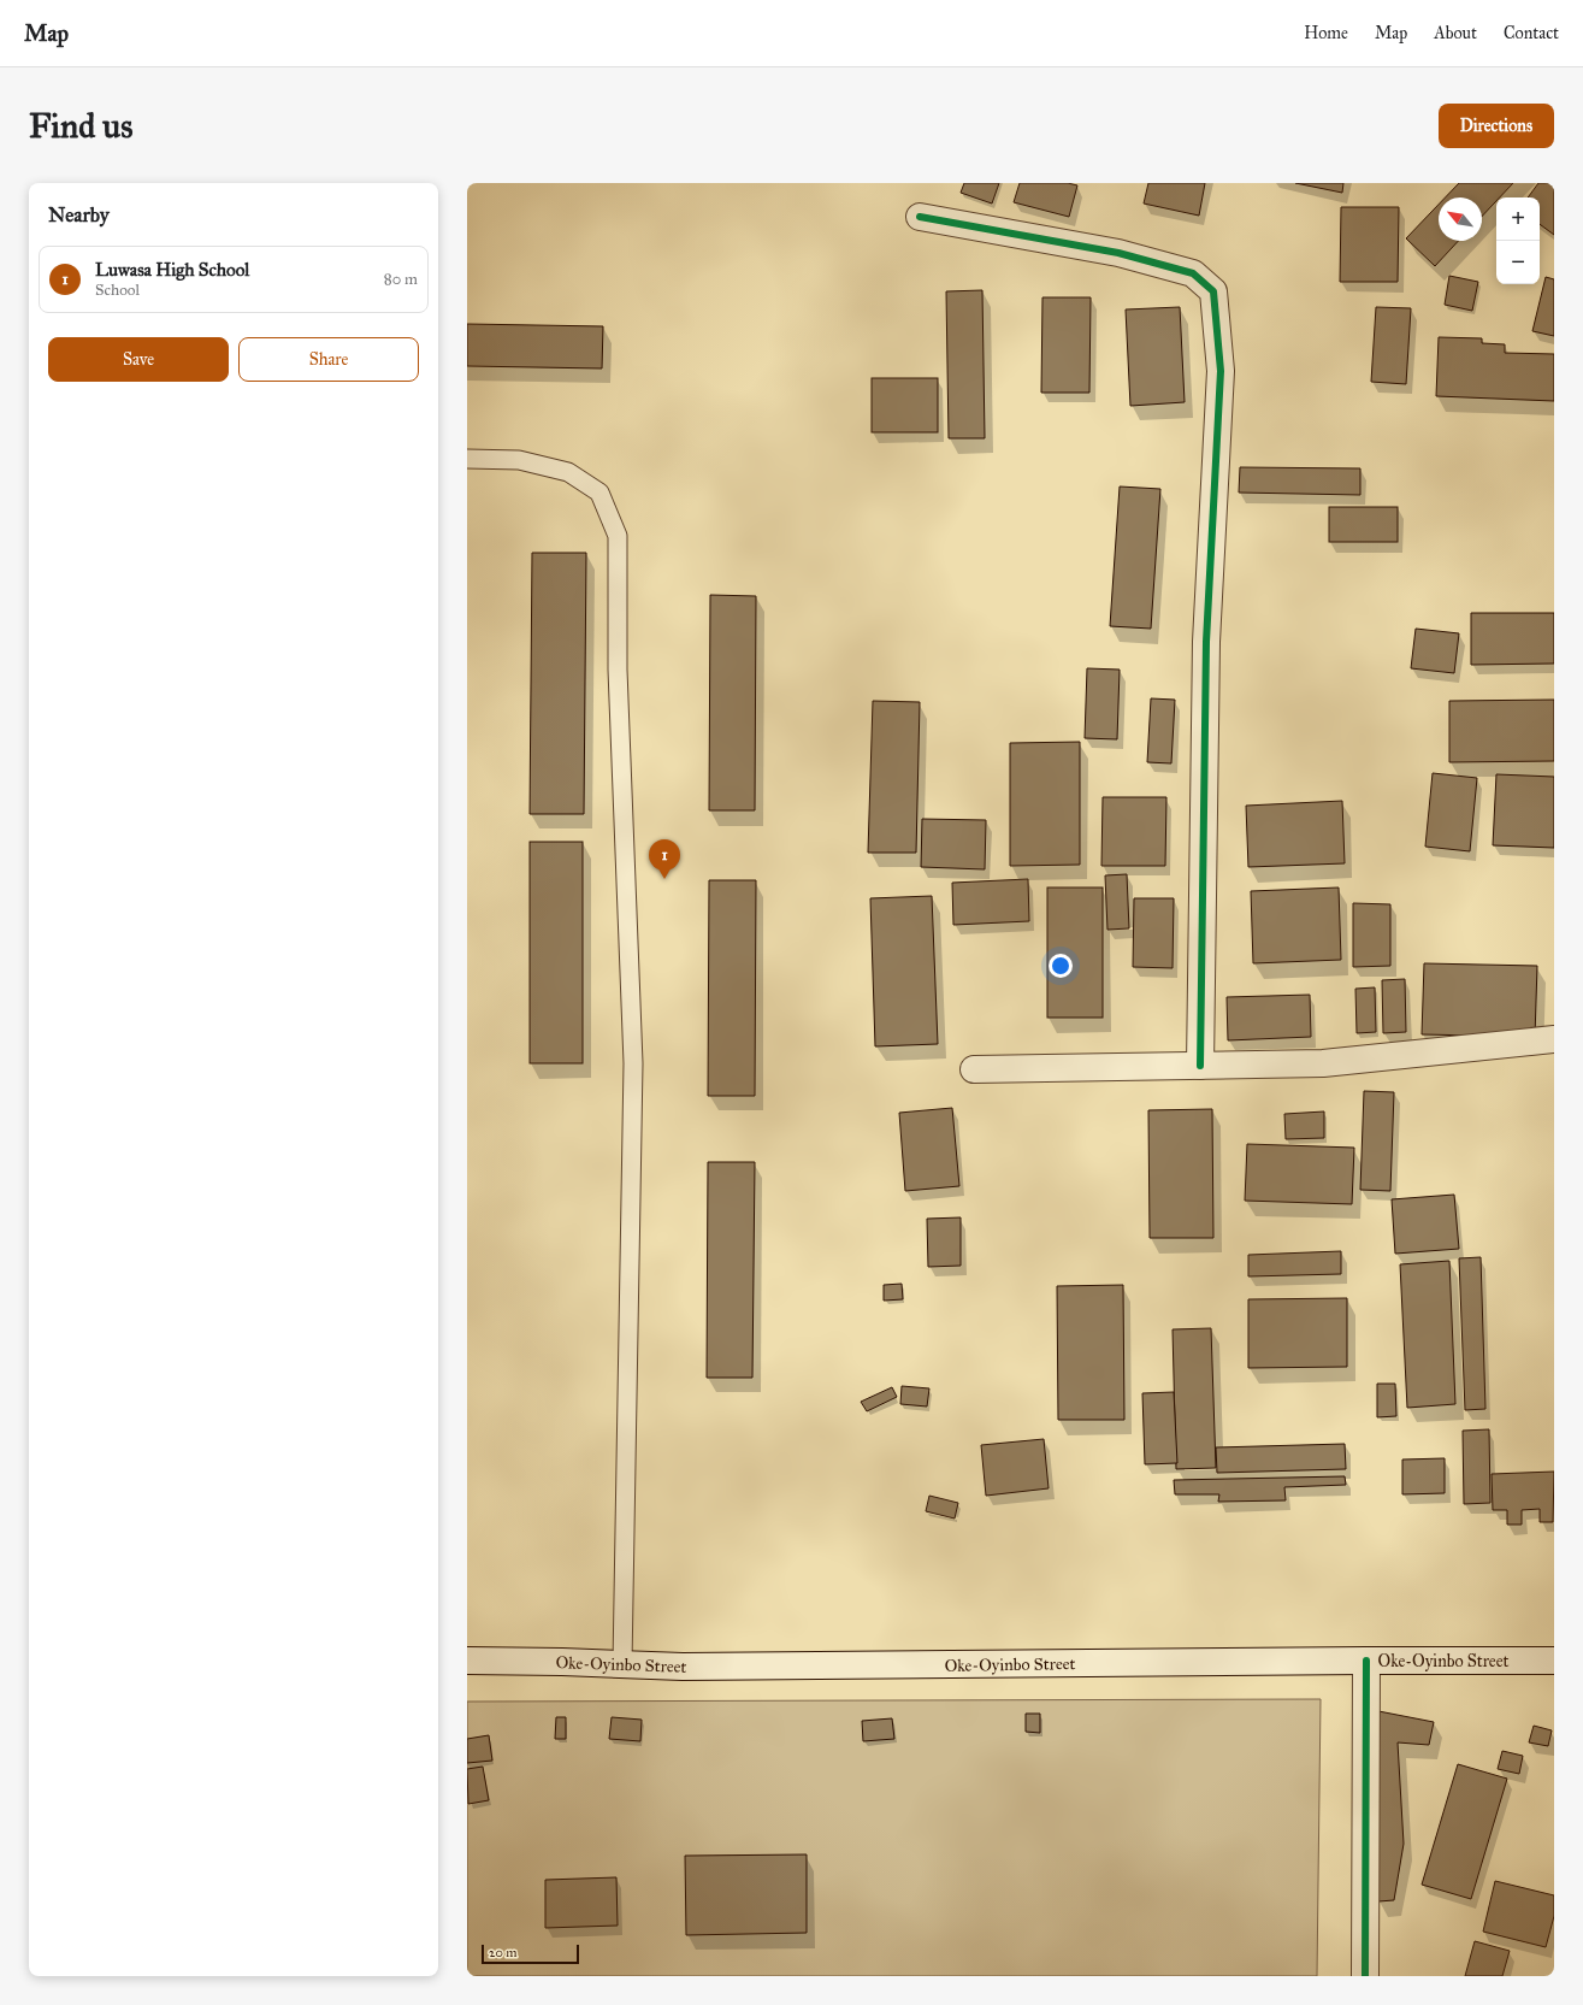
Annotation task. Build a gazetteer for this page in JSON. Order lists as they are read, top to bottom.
{
  "streets": {
    "street": ["Oke-Oyinbo Street"]
  },
  "scale_bar": "20 m",
  "north": "top left",
  "page": {
    "header": "Map",
    "nav": [
      "Home",
      "Map",
      "About",
      "Contact"
    ],
    "buttons": [
      "Directions",
      ["Save", "Share"]
    ],
    "title": "Find us",
    "heading": "Nearby",
    "map_buttons": ["+", "−"],
    "list": [
      {
        "mark": "1",
        "name": "Luwasa High School",
        "note": "School",
        "value": "80 m"
      }
    ],
    "pins": "1",
    "scale": "20 m"
  }
}
